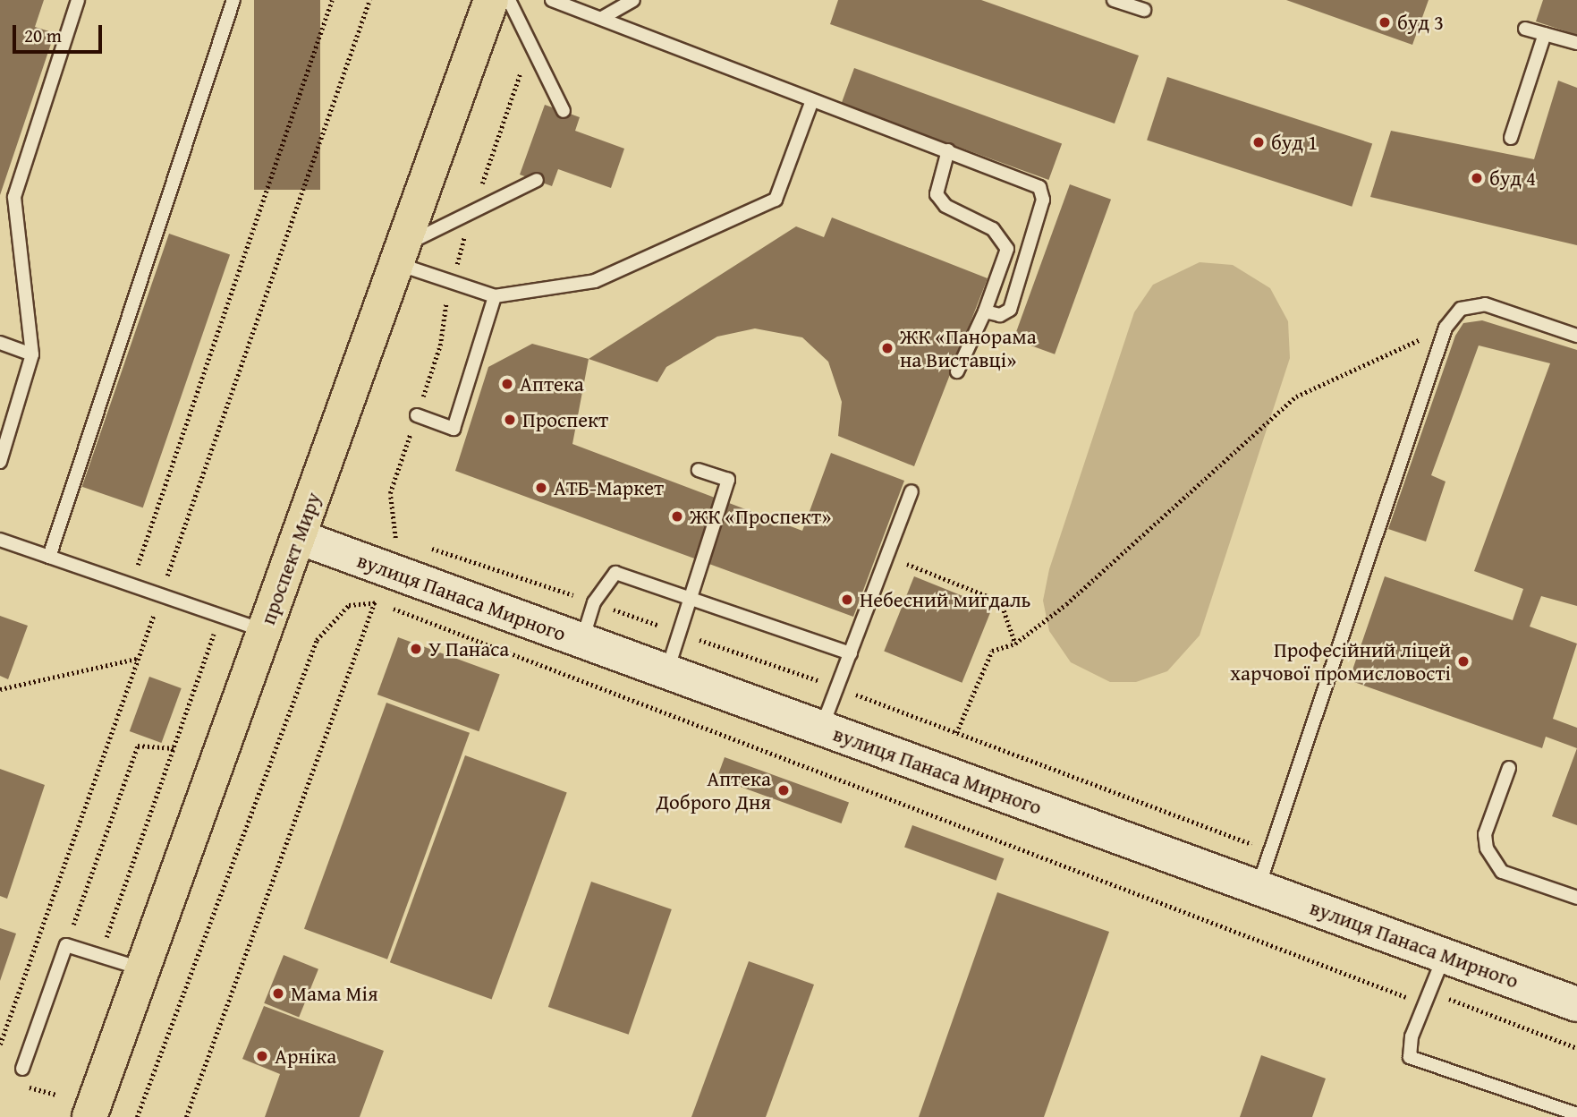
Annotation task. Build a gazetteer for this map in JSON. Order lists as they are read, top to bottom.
{
  "streets": {
    "main road": ["проспект Миру", "вулиця Панаса Мирного"]
  },
  "crossings": [
    ["проспект Миру", "вулиця Панаса Мирного"]
  ],
  "places": [
    "буд 3",
    "буд 1",
    "буд 4",
    "ЖК «Панорама на Виставці»",
    "Аптека",
    "Проспект",
    "АТБ-Маркет",
    "ЖК «Проспект»",
    "Небесний мигдаль",
    "У Панаса",
    "Професійний ліцей харчової промисловості",
    "Аптека Доброго Дня",
    "Мама Мія",
    "Арніка"
  ],
  "scale_bar": "20 m"
}
